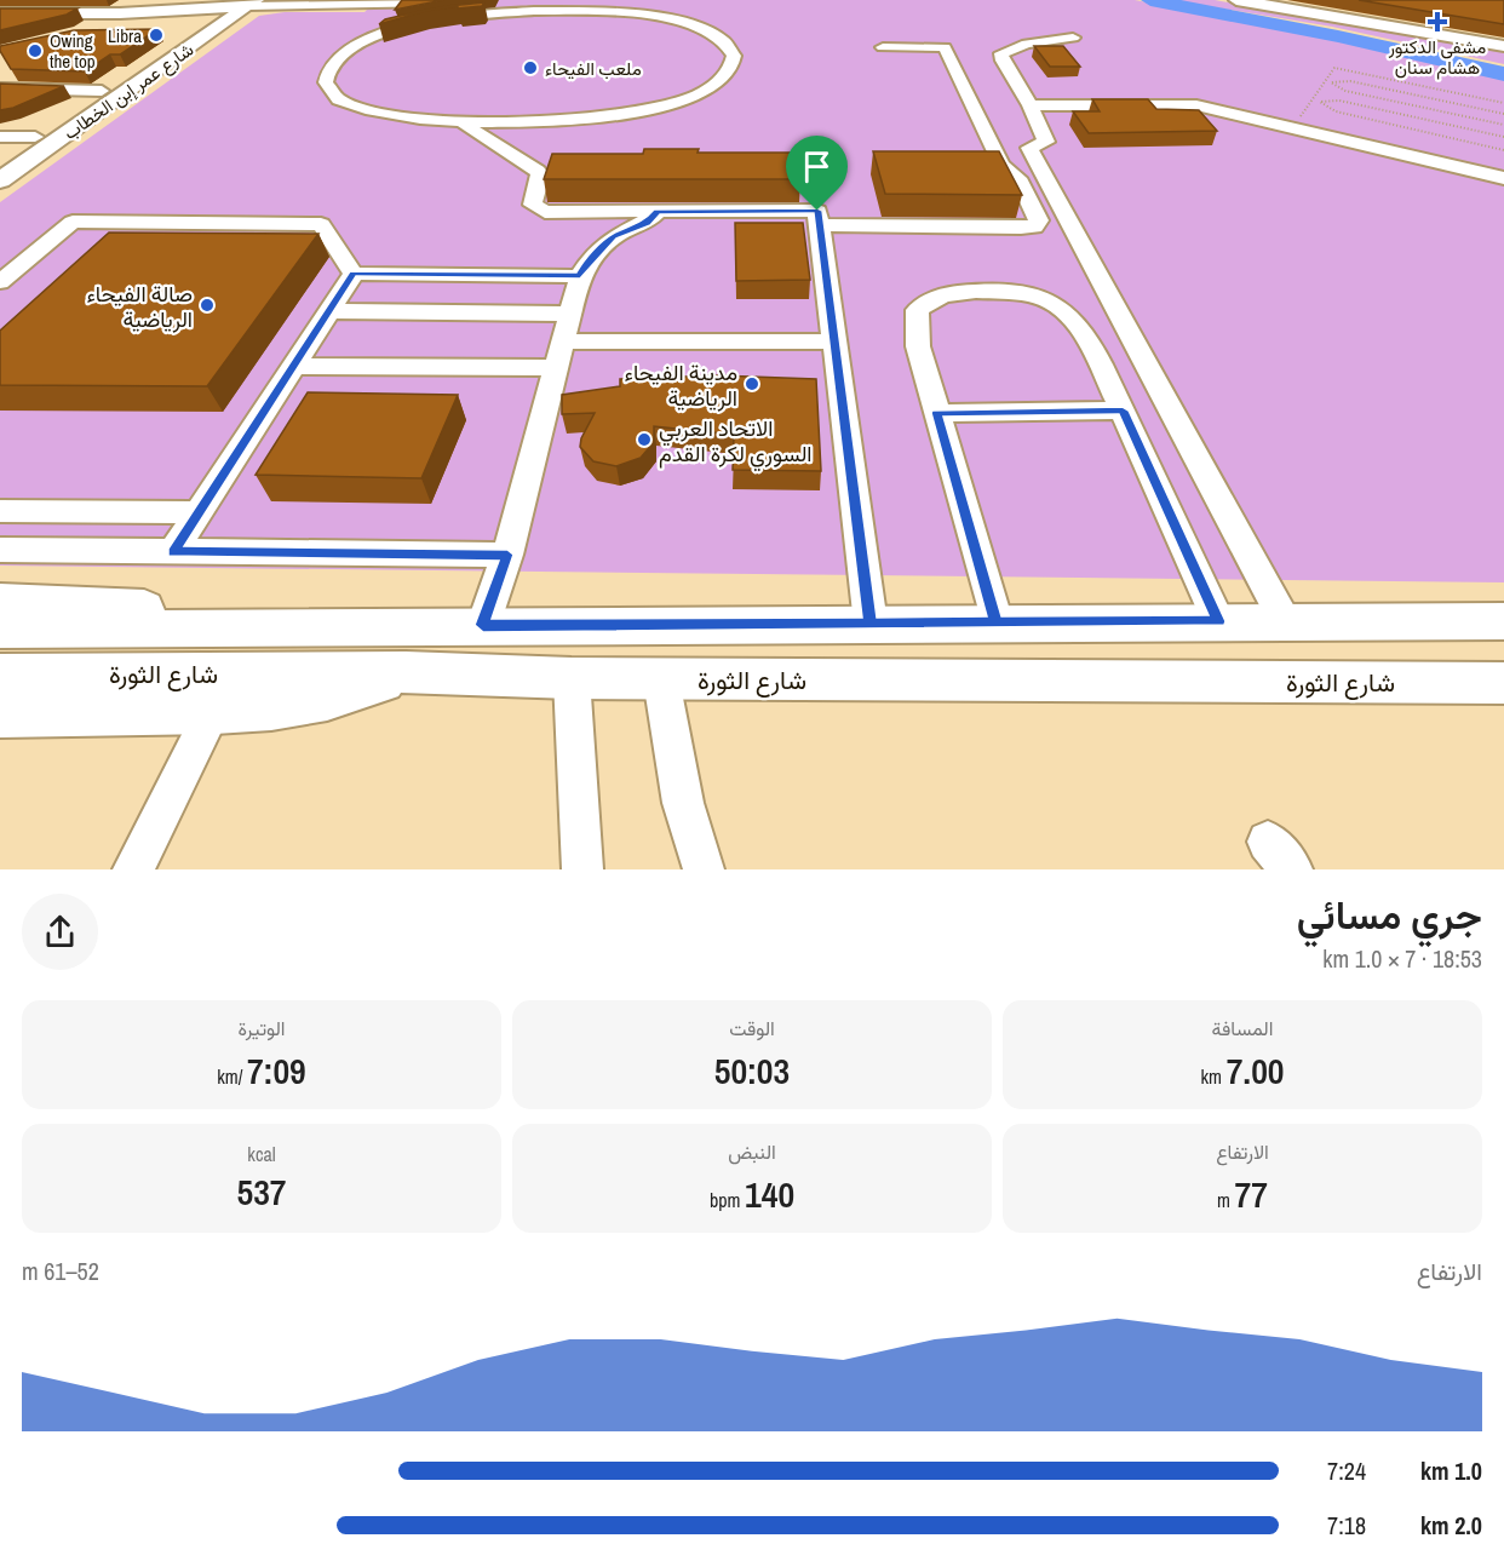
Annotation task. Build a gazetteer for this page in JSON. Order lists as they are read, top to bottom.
{
  "streets": {
    "main road": ["شارع عمر إبن الخطاب", "شارع الثورة"]
  },
  "places": {
    "health": ["مشفى الدكتور هشام سنان"],
    "other": [
      "Libra",
      "Owing the top",
      "ملعب الفيحاء",
      "صالة الفيحاء الرياضية",
      "مدينة الفيحاء الرياضية",
      "الاتحاد العربي السوري لكرة القدم"
    ]
  },
  "page": {
    "heading": ["جري مسائي", "18:53 · 7 × 1.0 km"],
    "stats": [
      ["المسافة", "7.00 km"],
      ["الوقت", "50:03"],
      ["الوتيرة", "7:09 /km"],
      ["الارتفاع", "77 m"],
      ["النبض", "140 bpm"],
      ["kcal", "537"]
    ],
    "chart": ["الارتفاع", "52–61 m"],
    "list": [
      {
        "name": "1.0 km",
        "note": "7:24"
      },
      {
        "name": "2.0 km",
        "note": "7:18"
      }
    ]
  }
}
